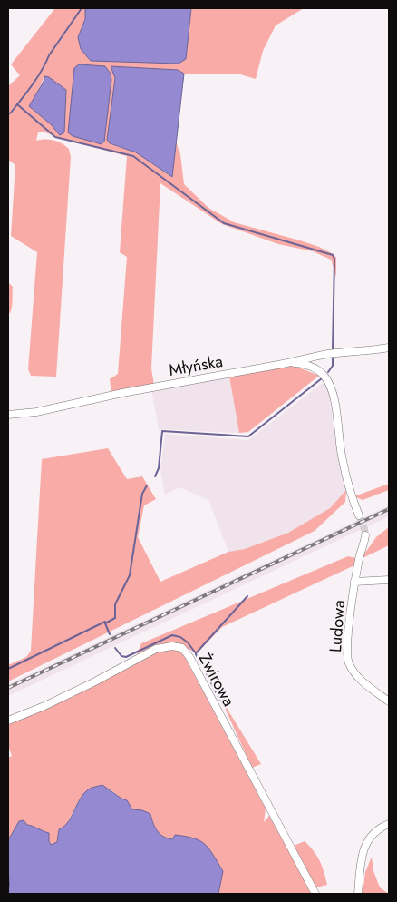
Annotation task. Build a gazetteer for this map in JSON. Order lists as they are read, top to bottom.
{
  "streets": {
    "street": ["Młyńska", "Ludowa", "Żwirowa"]
  }
}
